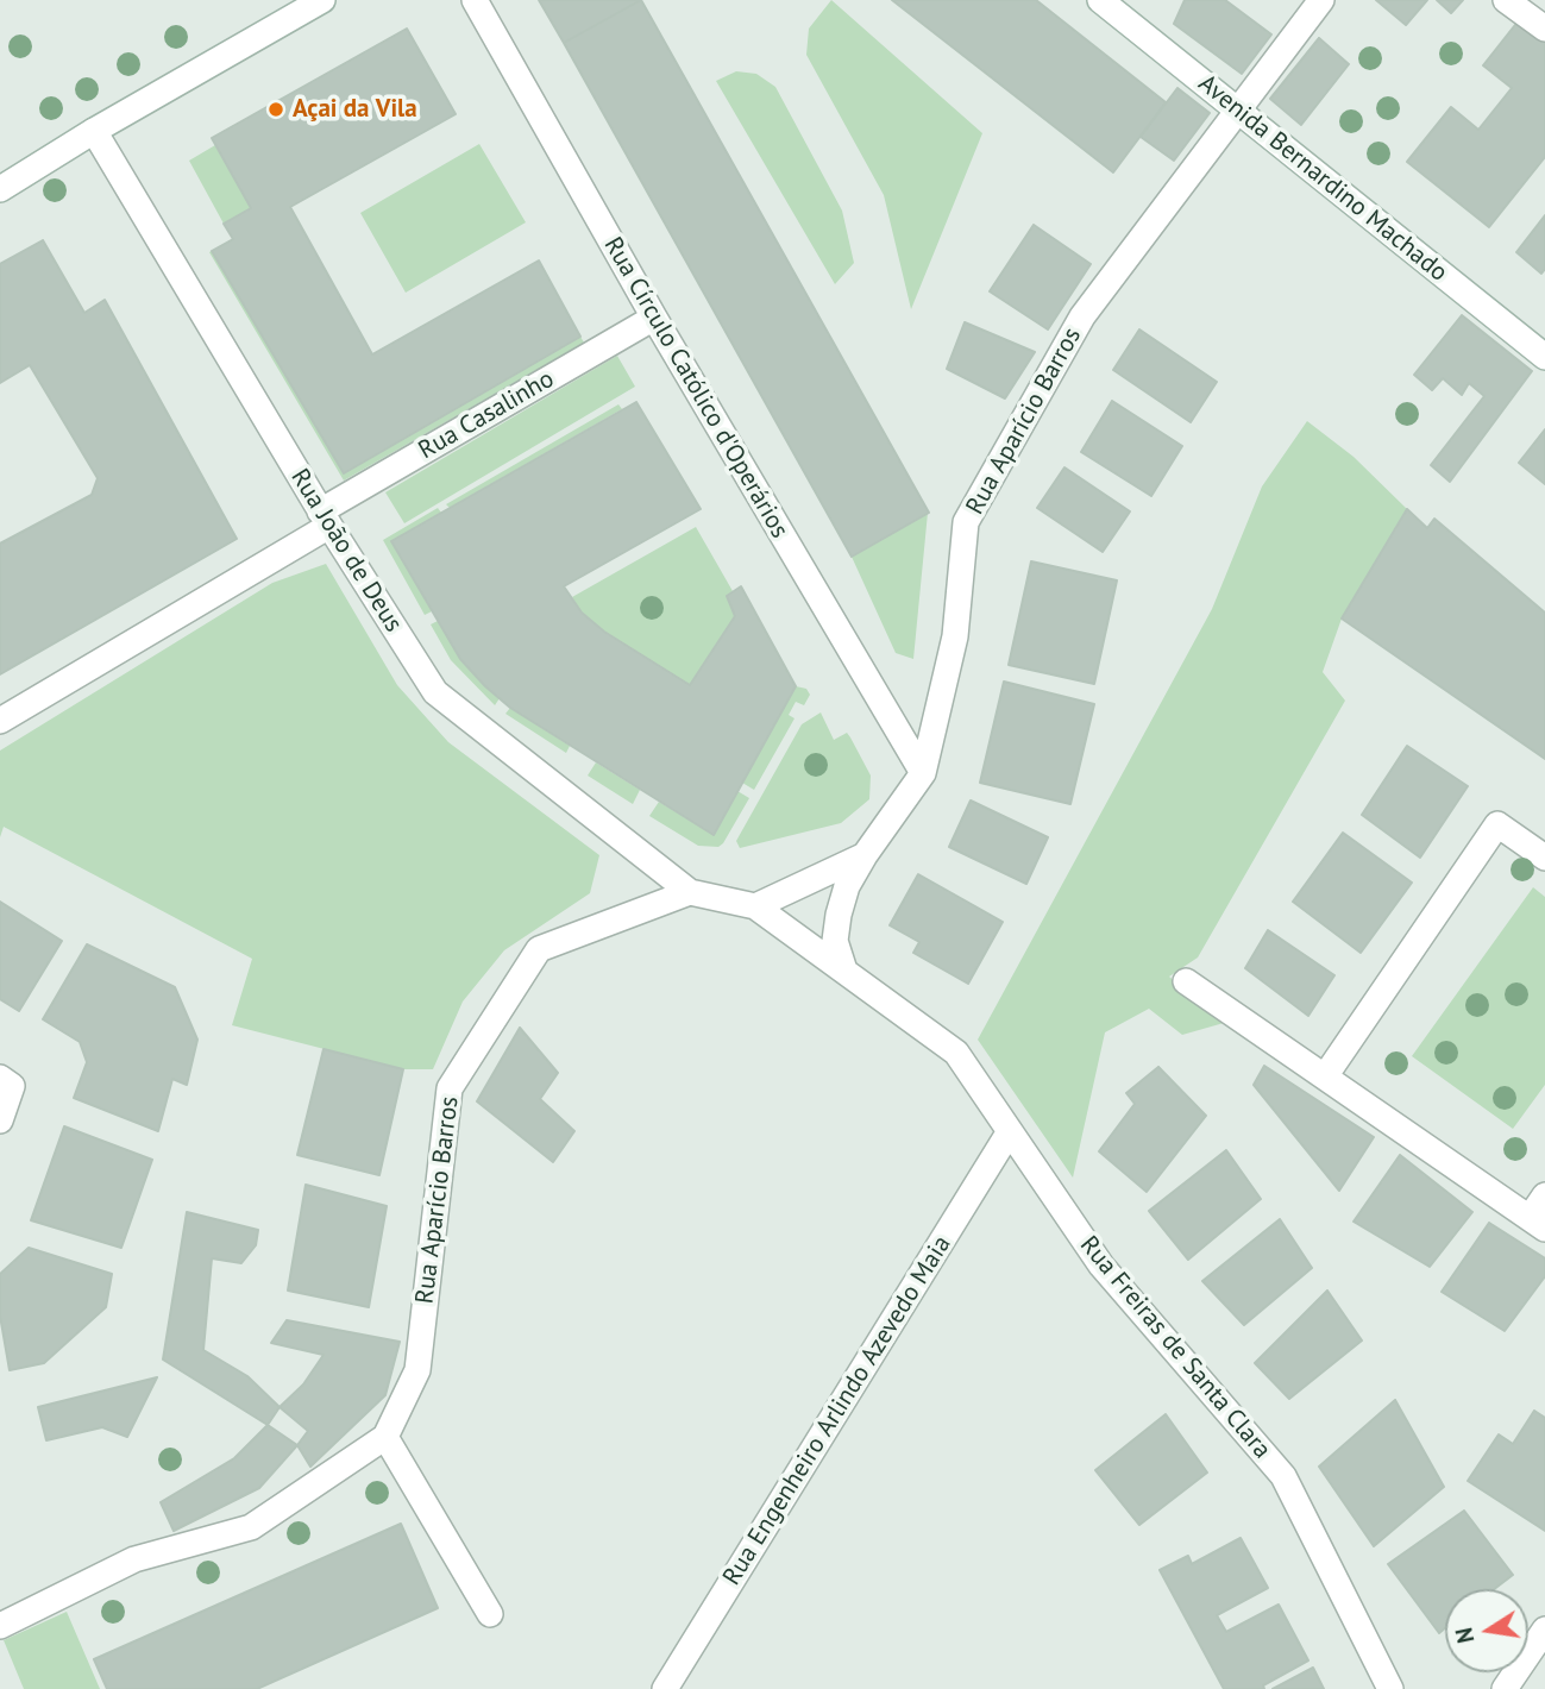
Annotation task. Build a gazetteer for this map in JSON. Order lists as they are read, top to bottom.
{
  "streets": {
    "street": [
      "Avenida Bernardino Machado",
      "Rua Círculo Católico d'Operários",
      "Rua Casalinho",
      "Rua Aparício Barros",
      "Rua João de Deus",
      "Rua Freiras de Santa Clara",
      "Rua Engenheiro Arlindo Azevedo Maia"
    ]
  },
  "crossings": [
    ["Avenida Bernardino Machado", "Rua Aparício Barros"],
    ["Rua Círculo Católico d'Operários", "Rua Casalinho"],
    ["Rua Círculo Católico d'Operários", "Rua Aparício Barros"],
    ["Rua Casalinho", "Rua João de Deus"],
    ["Rua Aparício Barros", "Rua João de Deus"],
    ["Rua Aparício Barros", "Rua Freiras de Santa Clara"],
    ["Rua Freiras de Santa Clara", "Rua Engenheiro Arlindo Azevedo Maia"]
  ],
  "places": ["Açai da Vila"],
  "north": "left"
}
